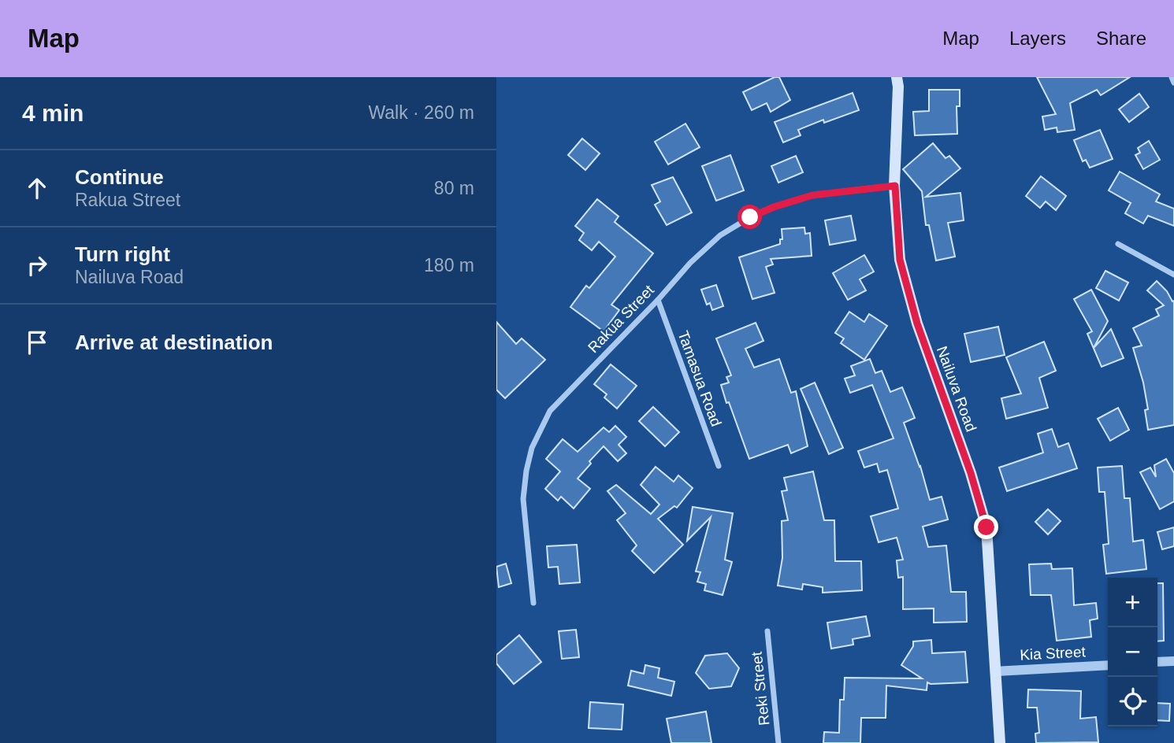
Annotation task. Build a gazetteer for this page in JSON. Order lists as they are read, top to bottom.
{
  "streets": {
    "main road": ["Nailuva Road"],
    "street": [
      "Rakua Street",
      "Tamasua Road",
      "Kia Street",
      "Reki Street"
    ]
  },
  "crossings": [
    ["Rakua Street", "Tamasua Road"],
    ["Rakua Street", "Nailuva Road"],
    ["Nailuva Road", "Kia Street"]
  ],
  "page": {
    "header": "Map",
    "nav": ["Map", "Layers", "Share"],
    "heading": ["4 min", "Walk · 260 m"],
    "list": [
      ["Continue", "Rakua Street", "80 m"],
      ["Turn right", "Nailuva Road", "180 m"],
      "Arrive at destination"
    ],
    "map_buttons": ["+", "−"]
  }
}
